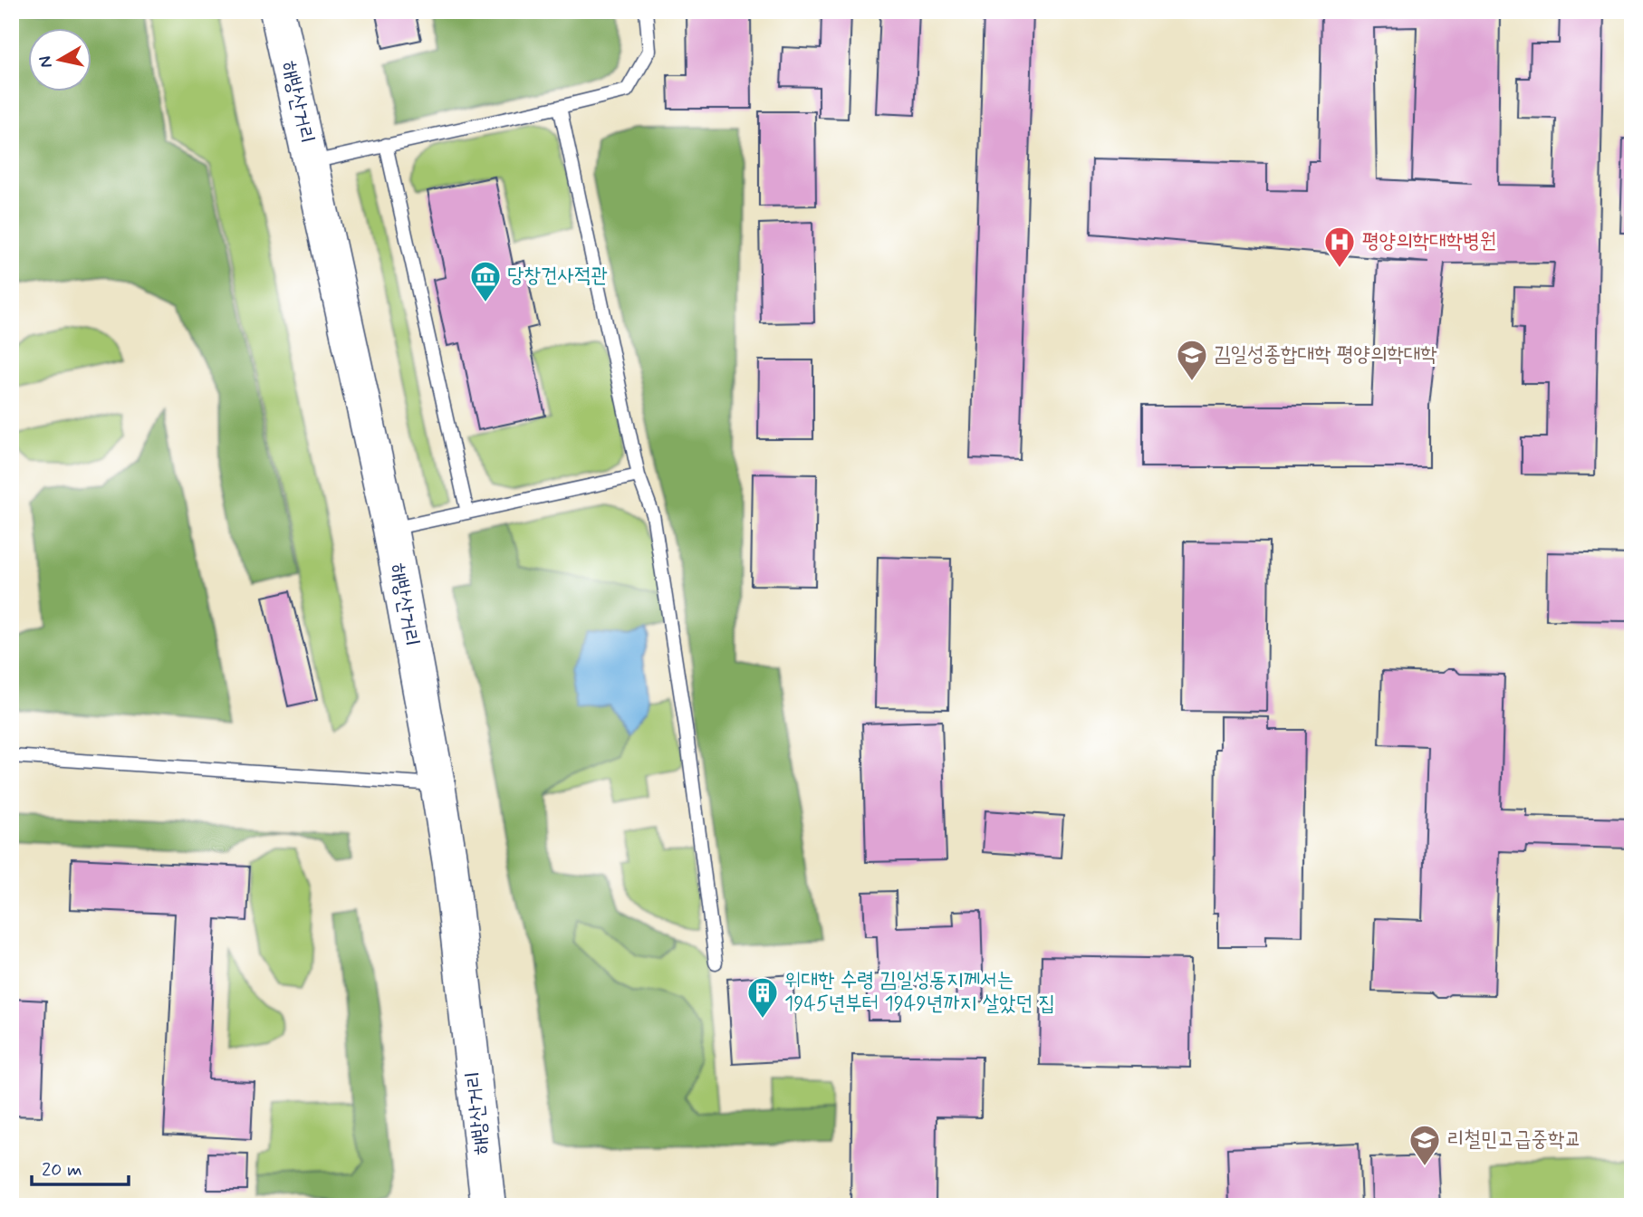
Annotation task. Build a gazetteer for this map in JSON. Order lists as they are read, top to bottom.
{
  "streets": {
    "main road": ["해방산거리"]
  },
  "places": {
    "hospital": ["평양의학대학병원"],
    "museum": ["당창건사적관"],
    "school or university": ["김일성종합대학 평양의학대학", "리철민고급중학교"],
    "building": ["위대한 수령 김일성동지께서는 1945년부터 1949년까지 살았던 집"]
  },
  "scale_bar": "20 m",
  "north": "left"
}
